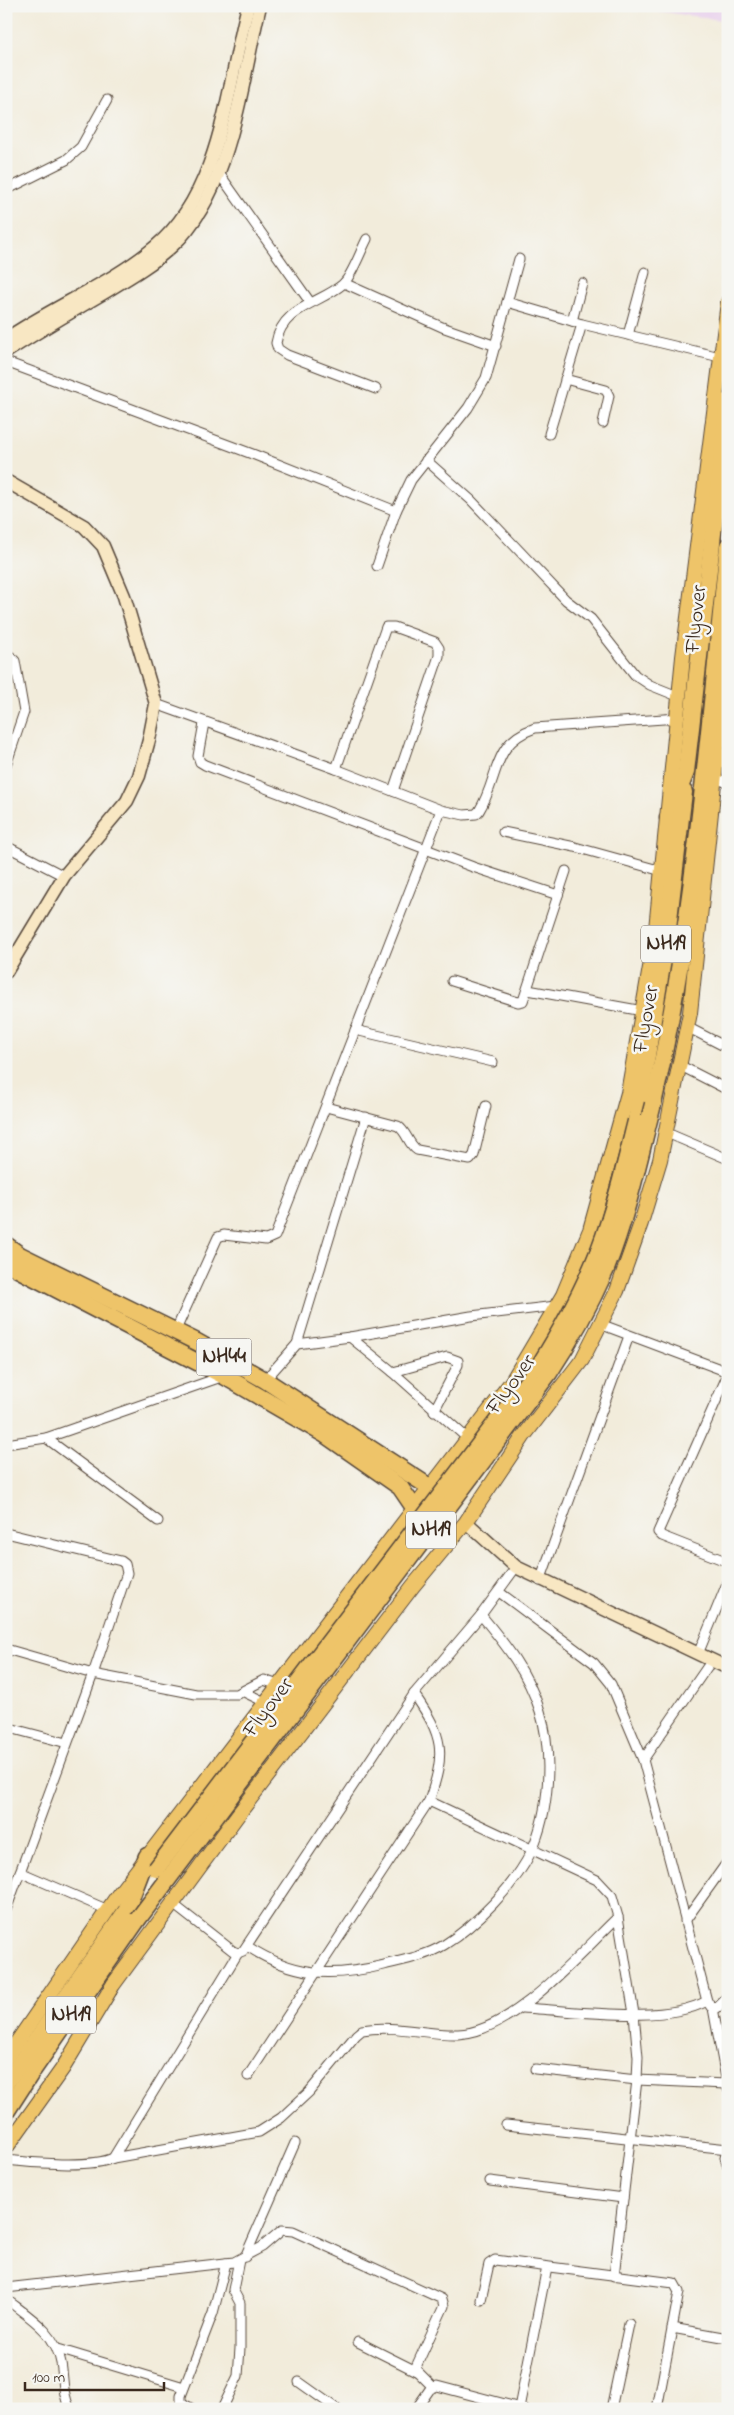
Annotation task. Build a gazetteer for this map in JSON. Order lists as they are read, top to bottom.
{
  "streets": {
    "highway": ["Flyover", "NH19", "NH44"]
  },
  "crossings": [
    ["Flyover", "NH19"]
  ],
  "scale_bar": "100 m"
}
